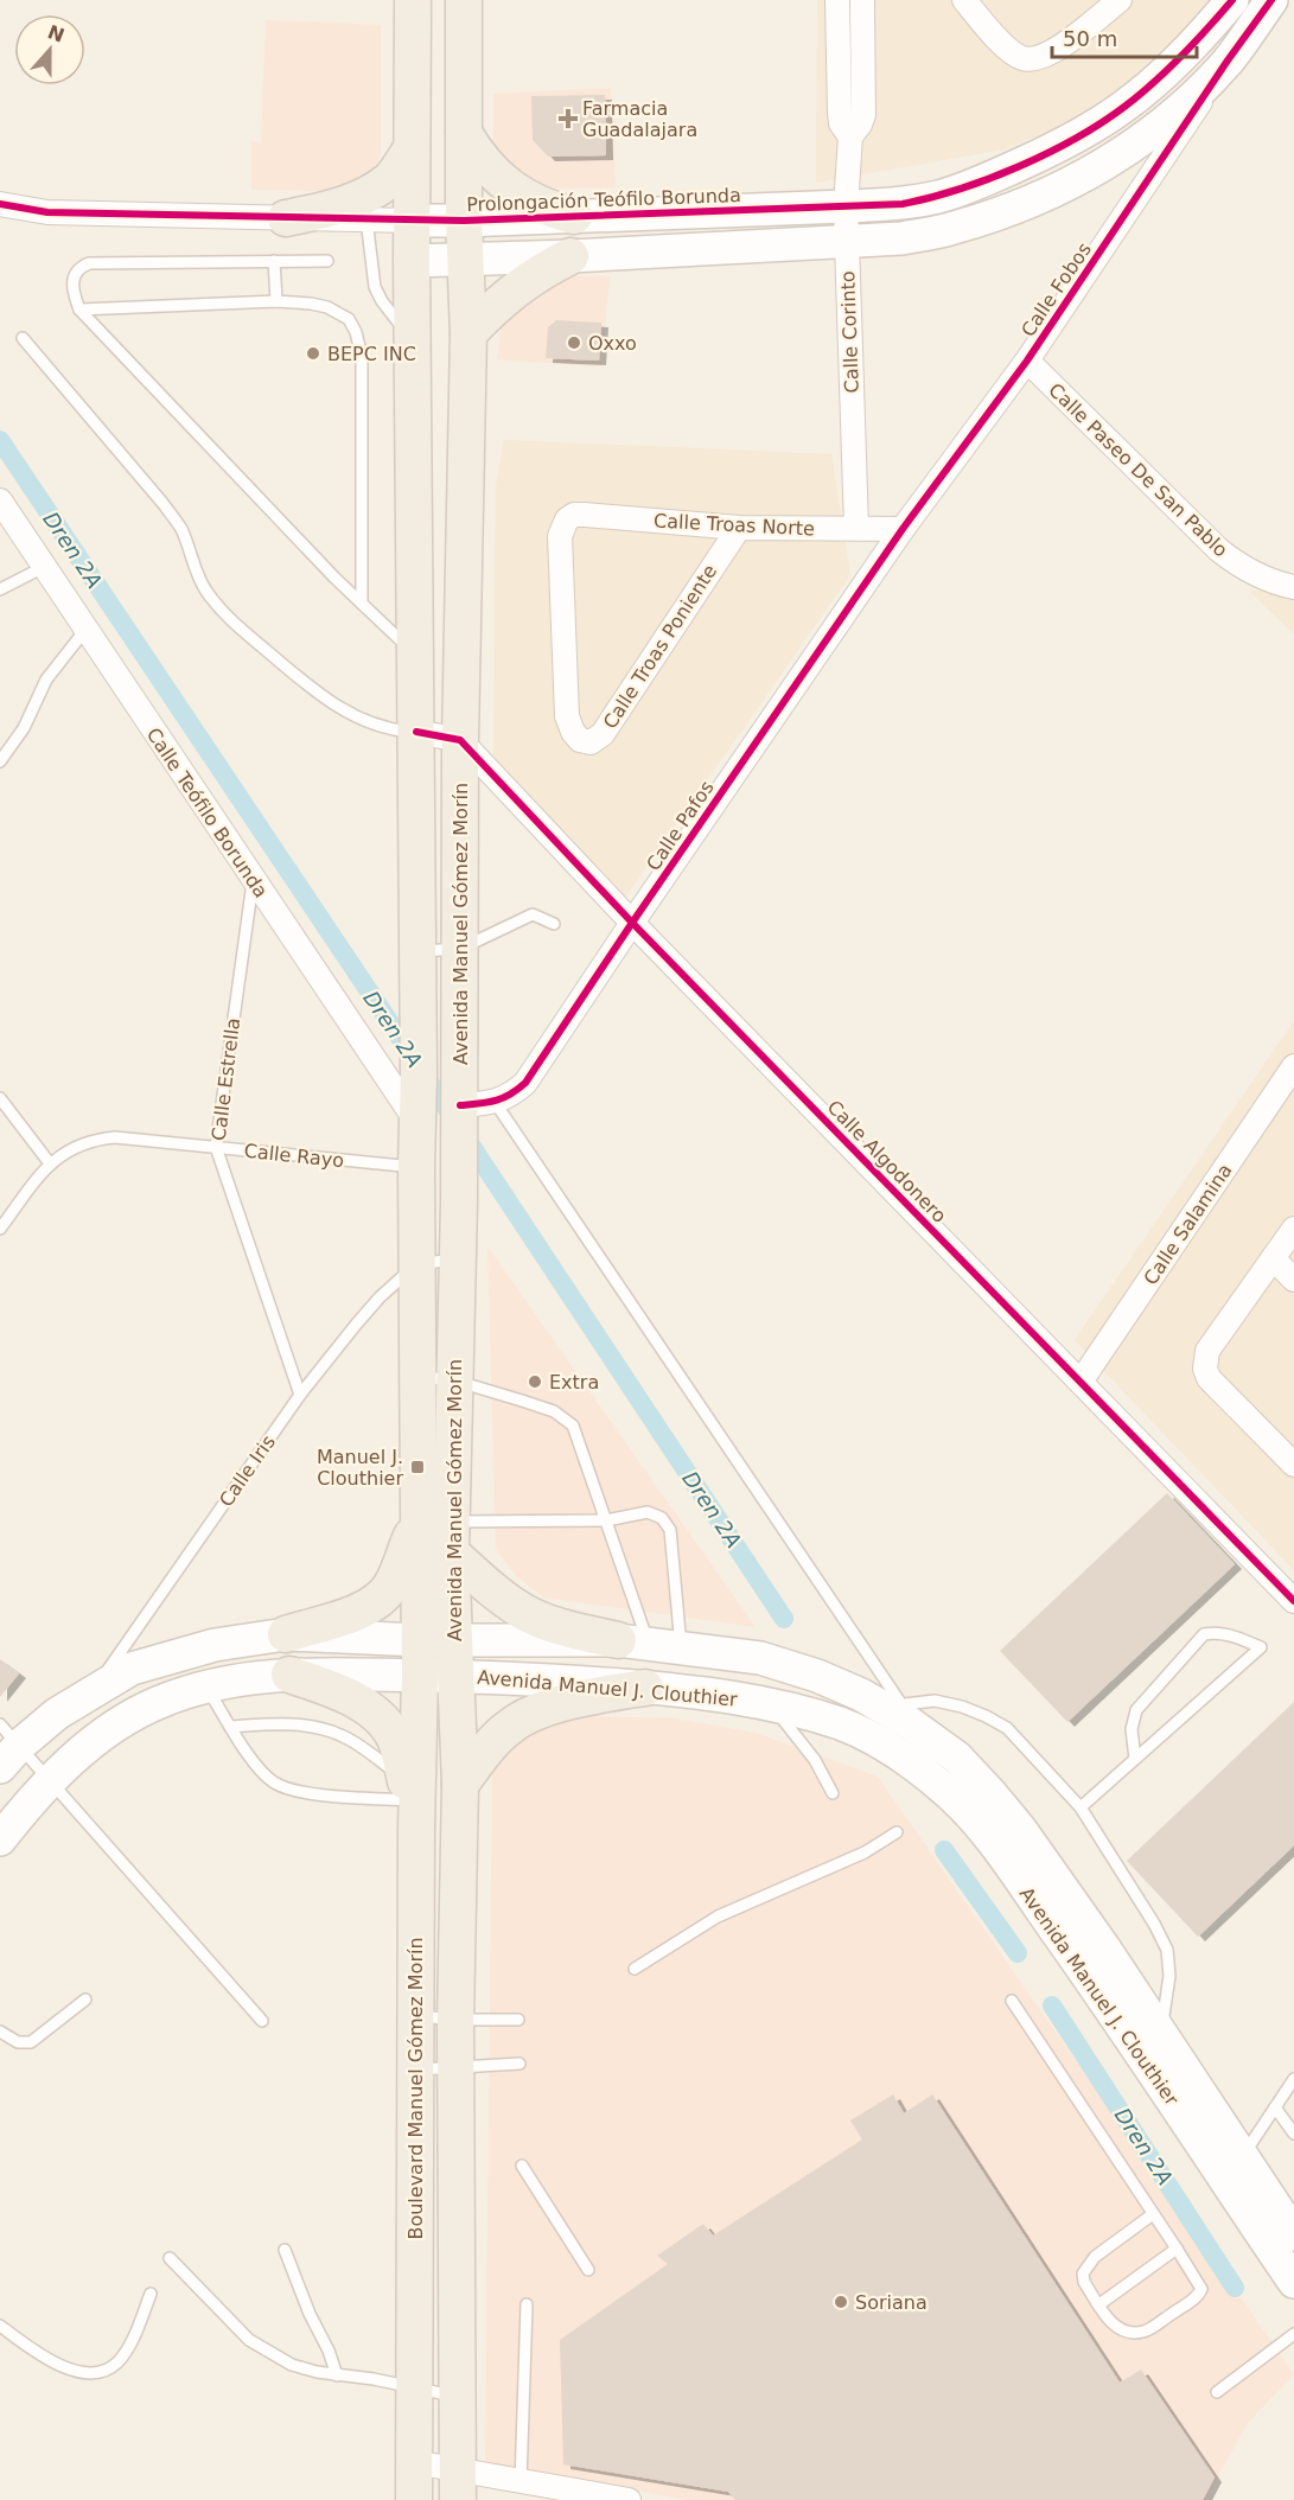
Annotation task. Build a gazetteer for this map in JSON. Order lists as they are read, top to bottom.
{
  "streets": {
    "main road": [
      "Prolongación Teófilo Borunda",
      "Avenida Manuel Gómez Morín",
      "Avenida Manuel J. Clouthier",
      "Boulevard Manuel Gómez Morín"
    ],
    "street": [
      "Calle Fobos",
      "Calle Corinto",
      "Calle Paseo De San Pablo",
      "Calle Troas Norte",
      "Calle Troas Poniente",
      "Calle Teófilo Borunda",
      "Calle Pafos",
      "Calle Algodonero",
      "Calle Salamina"
    ],
    "lane": ["Calle Estrella", "Calle Rayo", "Calle Iris"]
  },
  "crossings": [
    ["Prolongación Teófilo Borunda", "Calle Corinto"],
    ["Prolongación Teófilo Borunda", "Avenida Manuel Gómez Morín"],
    ["Calle Fobos", "Calle Paseo De San Pablo"],
    ["Calle Fobos", "Calle Troas Norte"],
    ["Calle Fobos", "Calle Pafos"],
    ["Calle Corinto", "Calle Troas Norte"],
    ["Calle Troas Norte", "Calle Troas Poniente"],
    ["Calle Troas Norte", "Calle Pafos"],
    ["Calle Teófilo Borunda", "Avenida Manuel Gómez Morín"],
    ["Calle Teófilo Borunda", "Calle Estrella"],
    ["Calle Pafos", "Avenida Manuel Gómez Morín"],
    ["Calle Pafos", "Calle Algodonero"],
    ["Avenida Manuel Gómez Morín", "Calle Rayo"],
    ["Avenida Manuel Gómez Morín", "Calle Algodonero"],
    ["Avenida Manuel Gómez Morín", "Calle Iris"],
    ["Avenida Manuel Gómez Morín", "Avenida Manuel J. Clouthier"],
    ["Avenida Manuel Gómez Morín", "Boulevard Manuel Gómez Morín"],
    ["Calle Estrella", "Calle Rayo"],
    ["Calle Estrella", "Calle Iris"],
    ["Calle Algodonero", "Calle Salamina"],
    ["Calle Iris", "Avenida Manuel J. Clouthier"],
    ["Avenida Manuel J. Clouthier", "Boulevard Manuel Gómez Morín"]
  ],
  "water": ["Dren 2A"],
  "places": {
    "health": ["Farmacia Guadalajara"],
    "other": [
      "Oxxo",
      "BEPC INC",
      "Extra",
      "Soriana"
    ],
    "transit": ["Manuel J. Clouthier"]
  },
  "scale_bar": "50 m",
  "north": "top"
}
